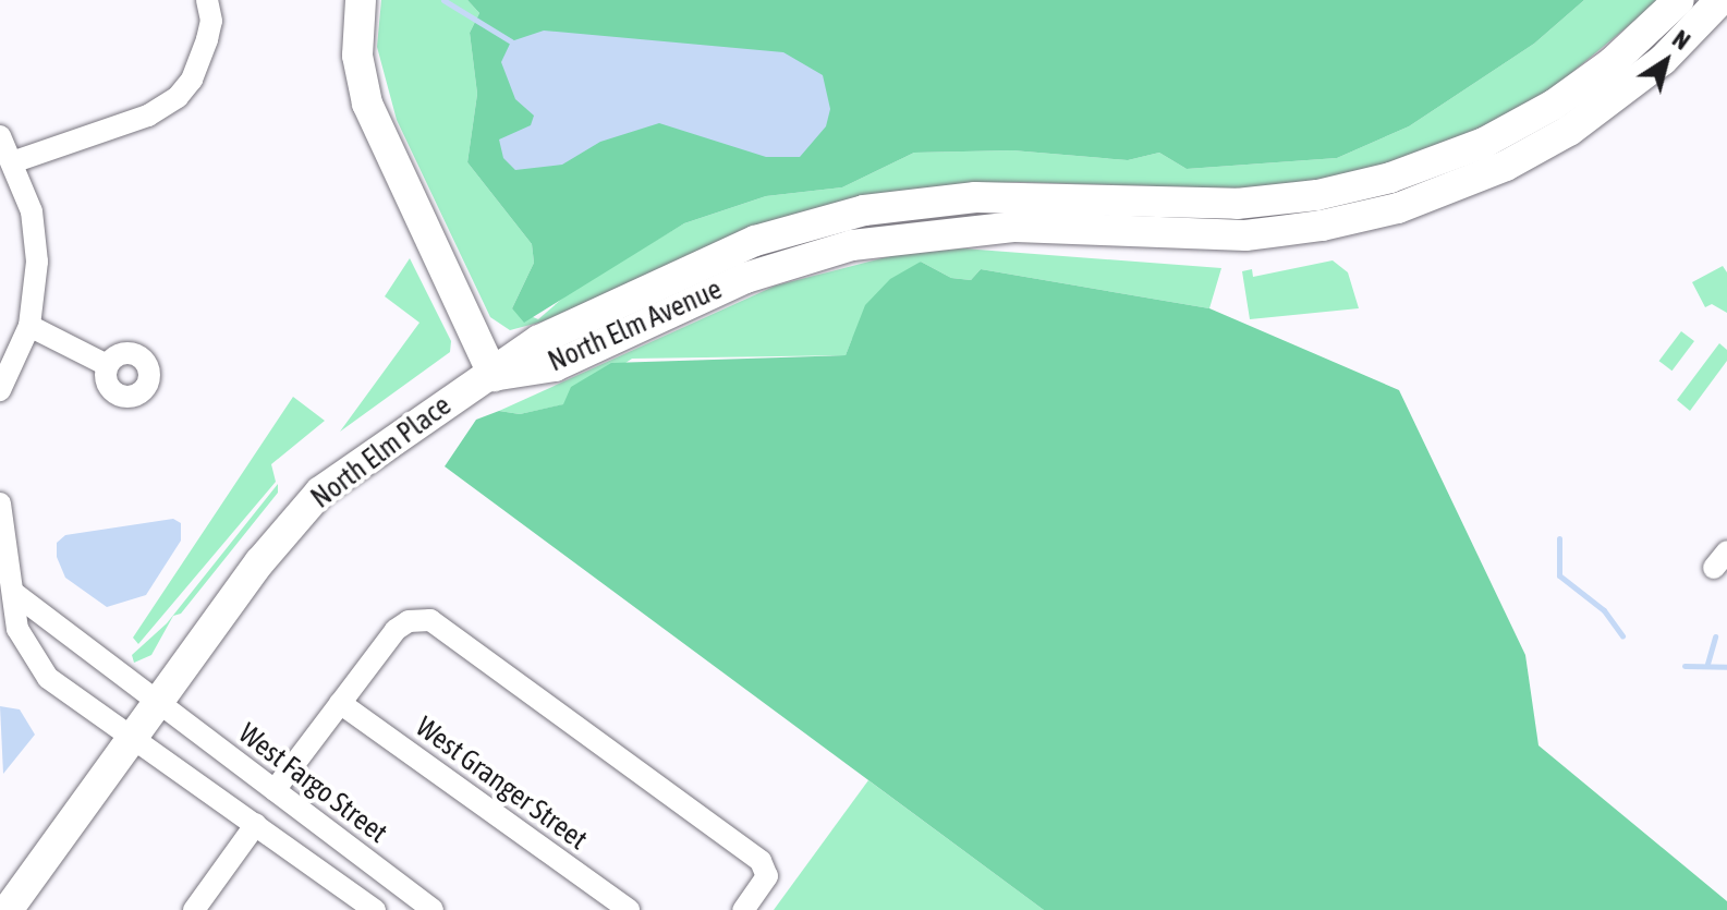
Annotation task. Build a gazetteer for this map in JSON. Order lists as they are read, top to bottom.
{
  "streets": {
    "main road": ["North Elm Avenue", "North Elm Place"],
    "street": ["West Fargo Street", "West Granger Street"]
  },
  "crossings": [
    ["North Elm Avenue", "North Elm Place"],
    ["North Elm Place", "West Fargo Street"]
  ],
  "north": "top right"
}
